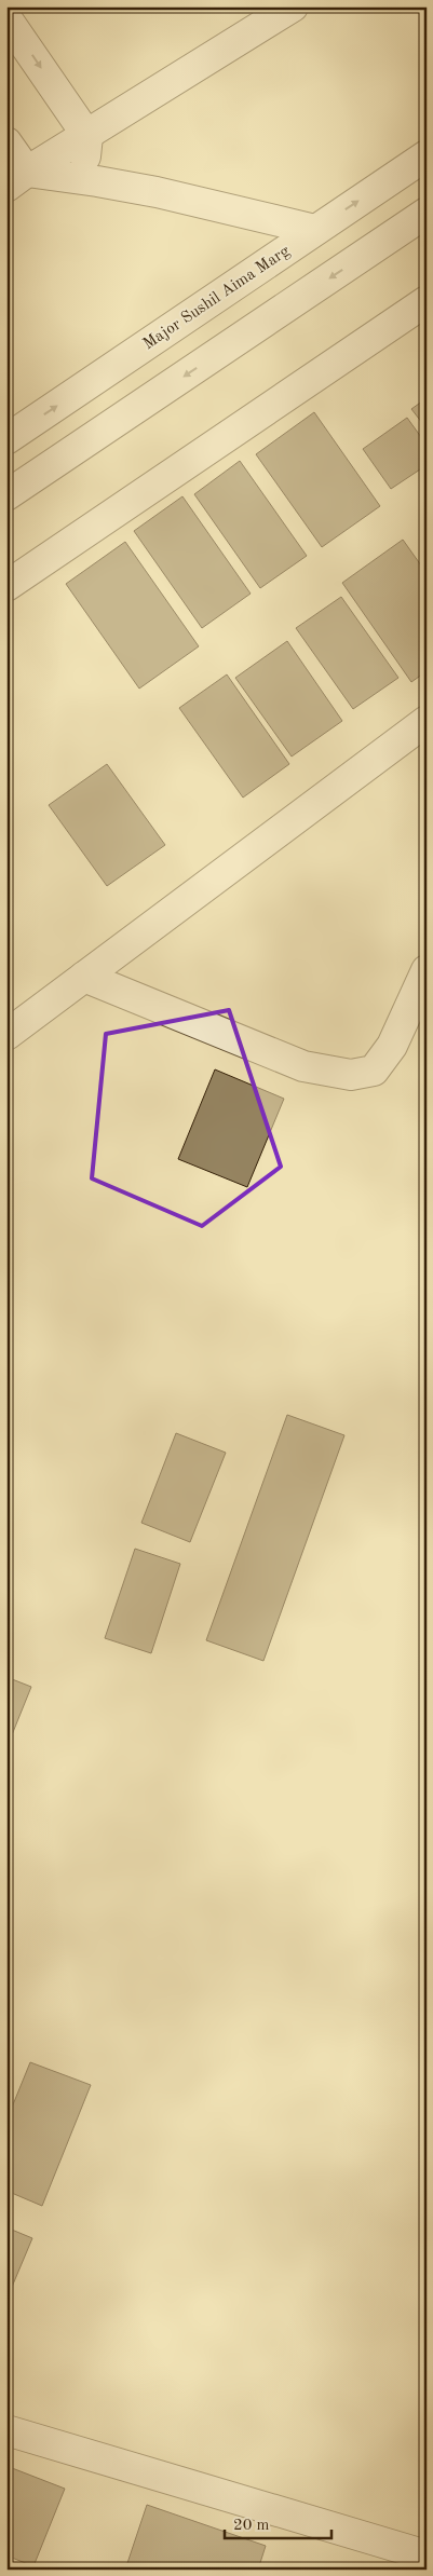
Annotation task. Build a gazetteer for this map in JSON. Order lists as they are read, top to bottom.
{
  "streets": {
    "street": ["Major Sushil Aima Marg"]
  },
  "scale_bar": "20 m"
}
